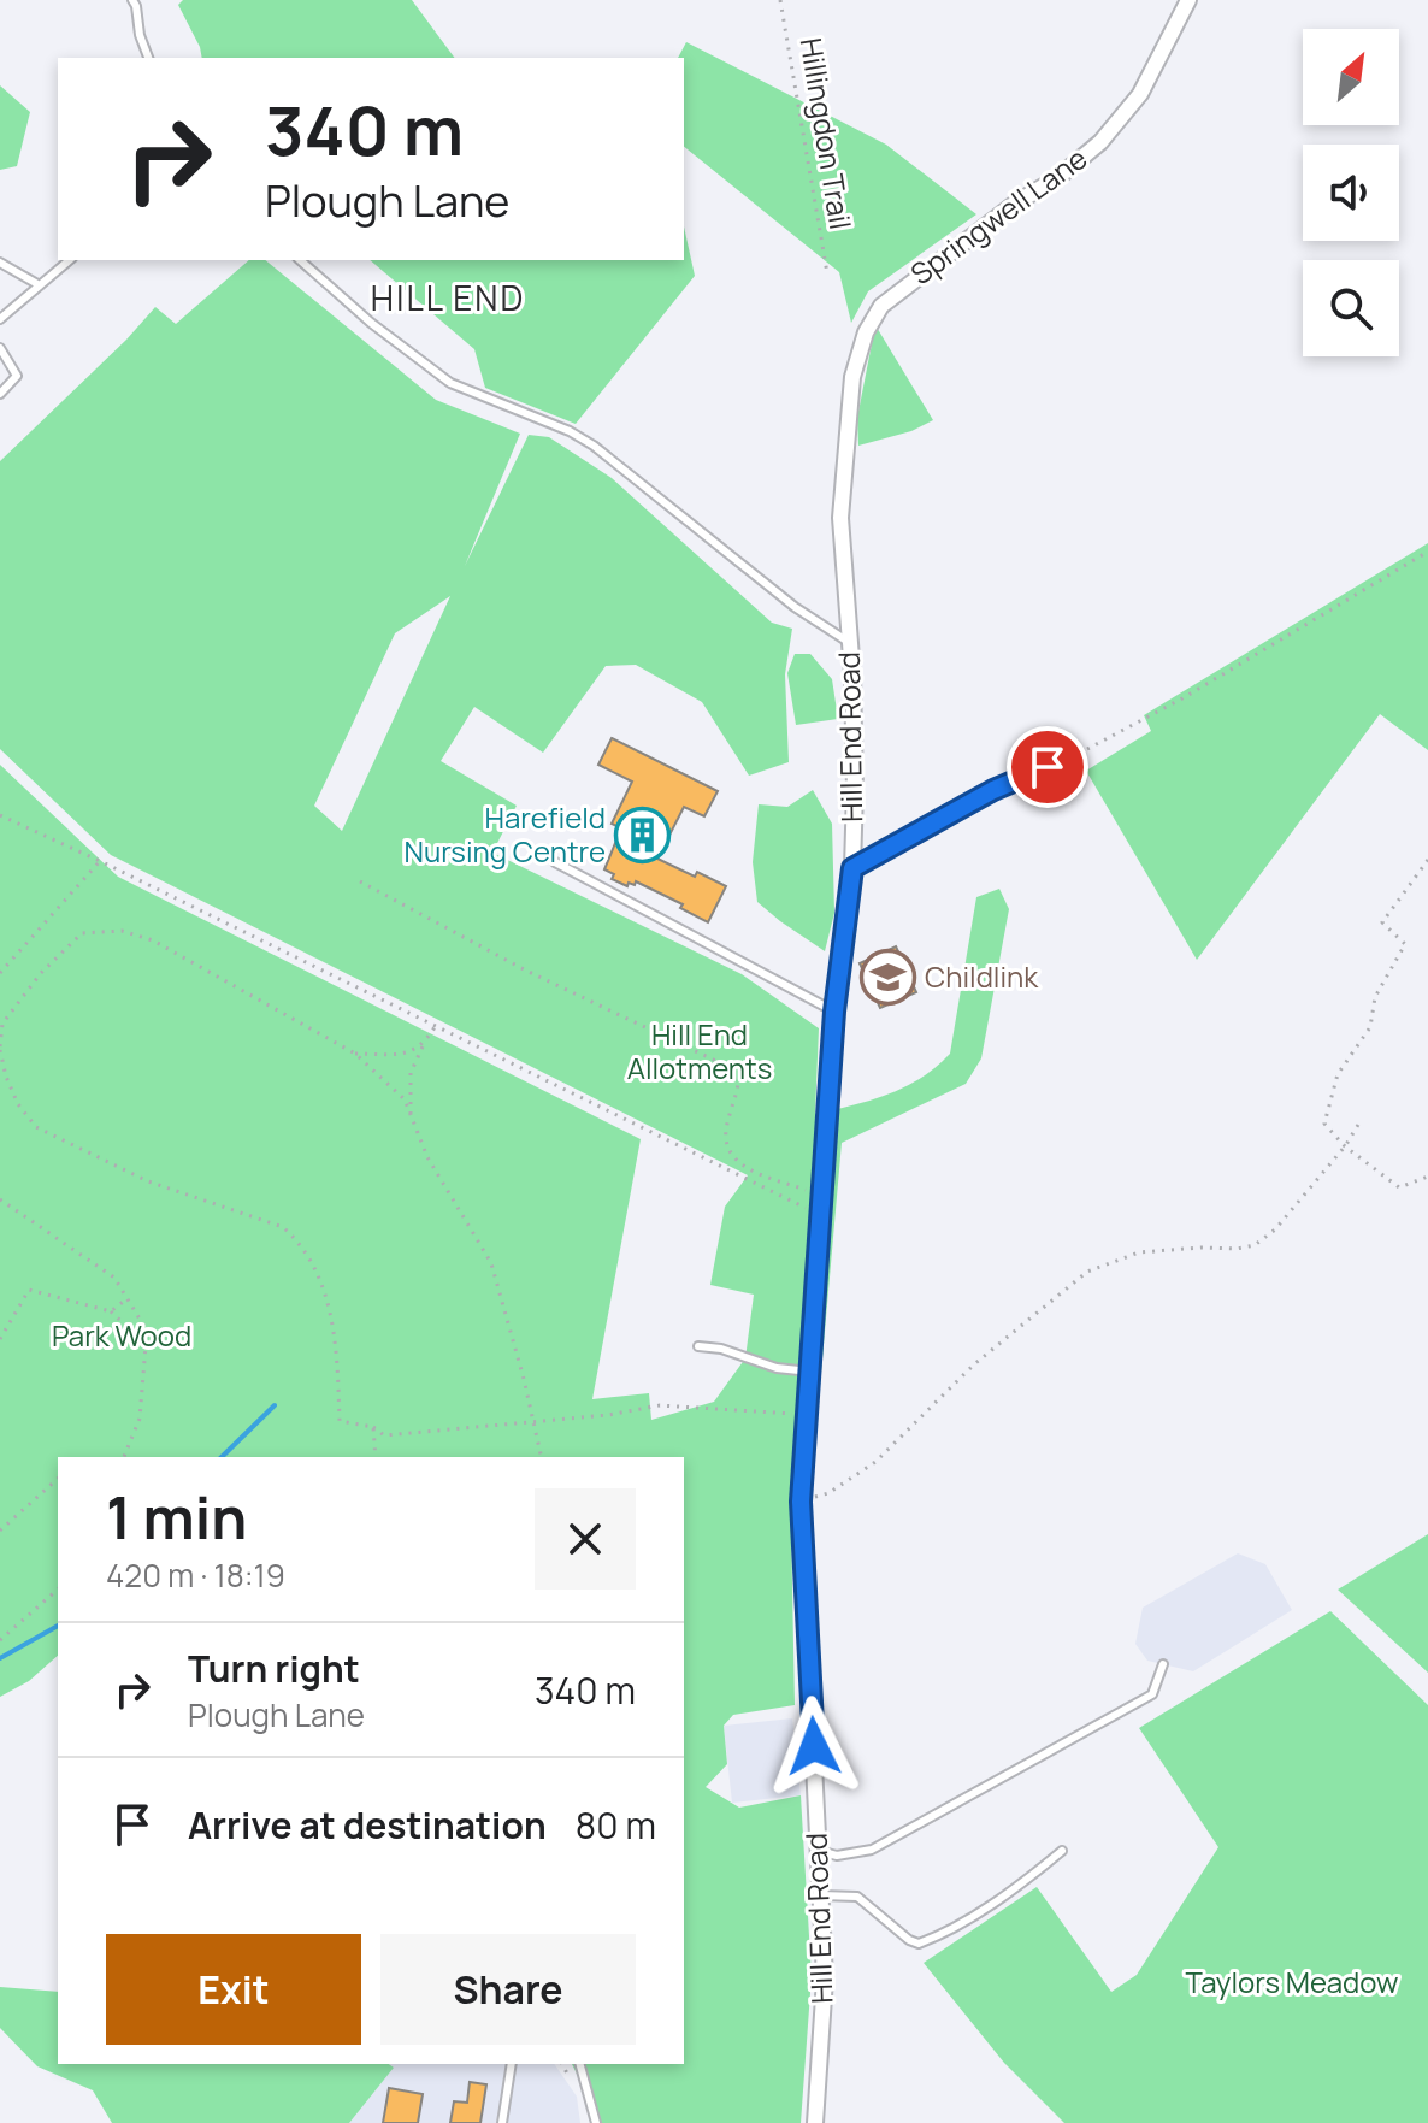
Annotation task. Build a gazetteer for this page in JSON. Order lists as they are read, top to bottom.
{
  "streets": {
    "street": ["Springwell Lane", "Hill End Road"],
    "path": ["Hillingdon Trail"]
  },
  "crossings": [
    ["Springwell Lane", "Hill End Road"]
  ],
  "districts": ["HILL END"],
  "parks": ["Hill End Allotments", "Park Wood", "Taylors Meadow"],
  "places": {
    "building": ["Harefield Nursing Centre"],
    "school or university": ["Childlink"]
  },
  "north": "top right",
  "page": {
    "turn": ["340 m", "Plough Lane"],
    "heading": ["1 min", "420 m · 18:19"],
    "list": [
      {
        "name": "Turn right",
        "note": "Plough Lane",
        "value": "340 m"
      },
      {
        "name": "Arrive at destination",
        "value": "80 m"
      }
    ],
    "buttons": ["Exit", "Share"]
  }
}
